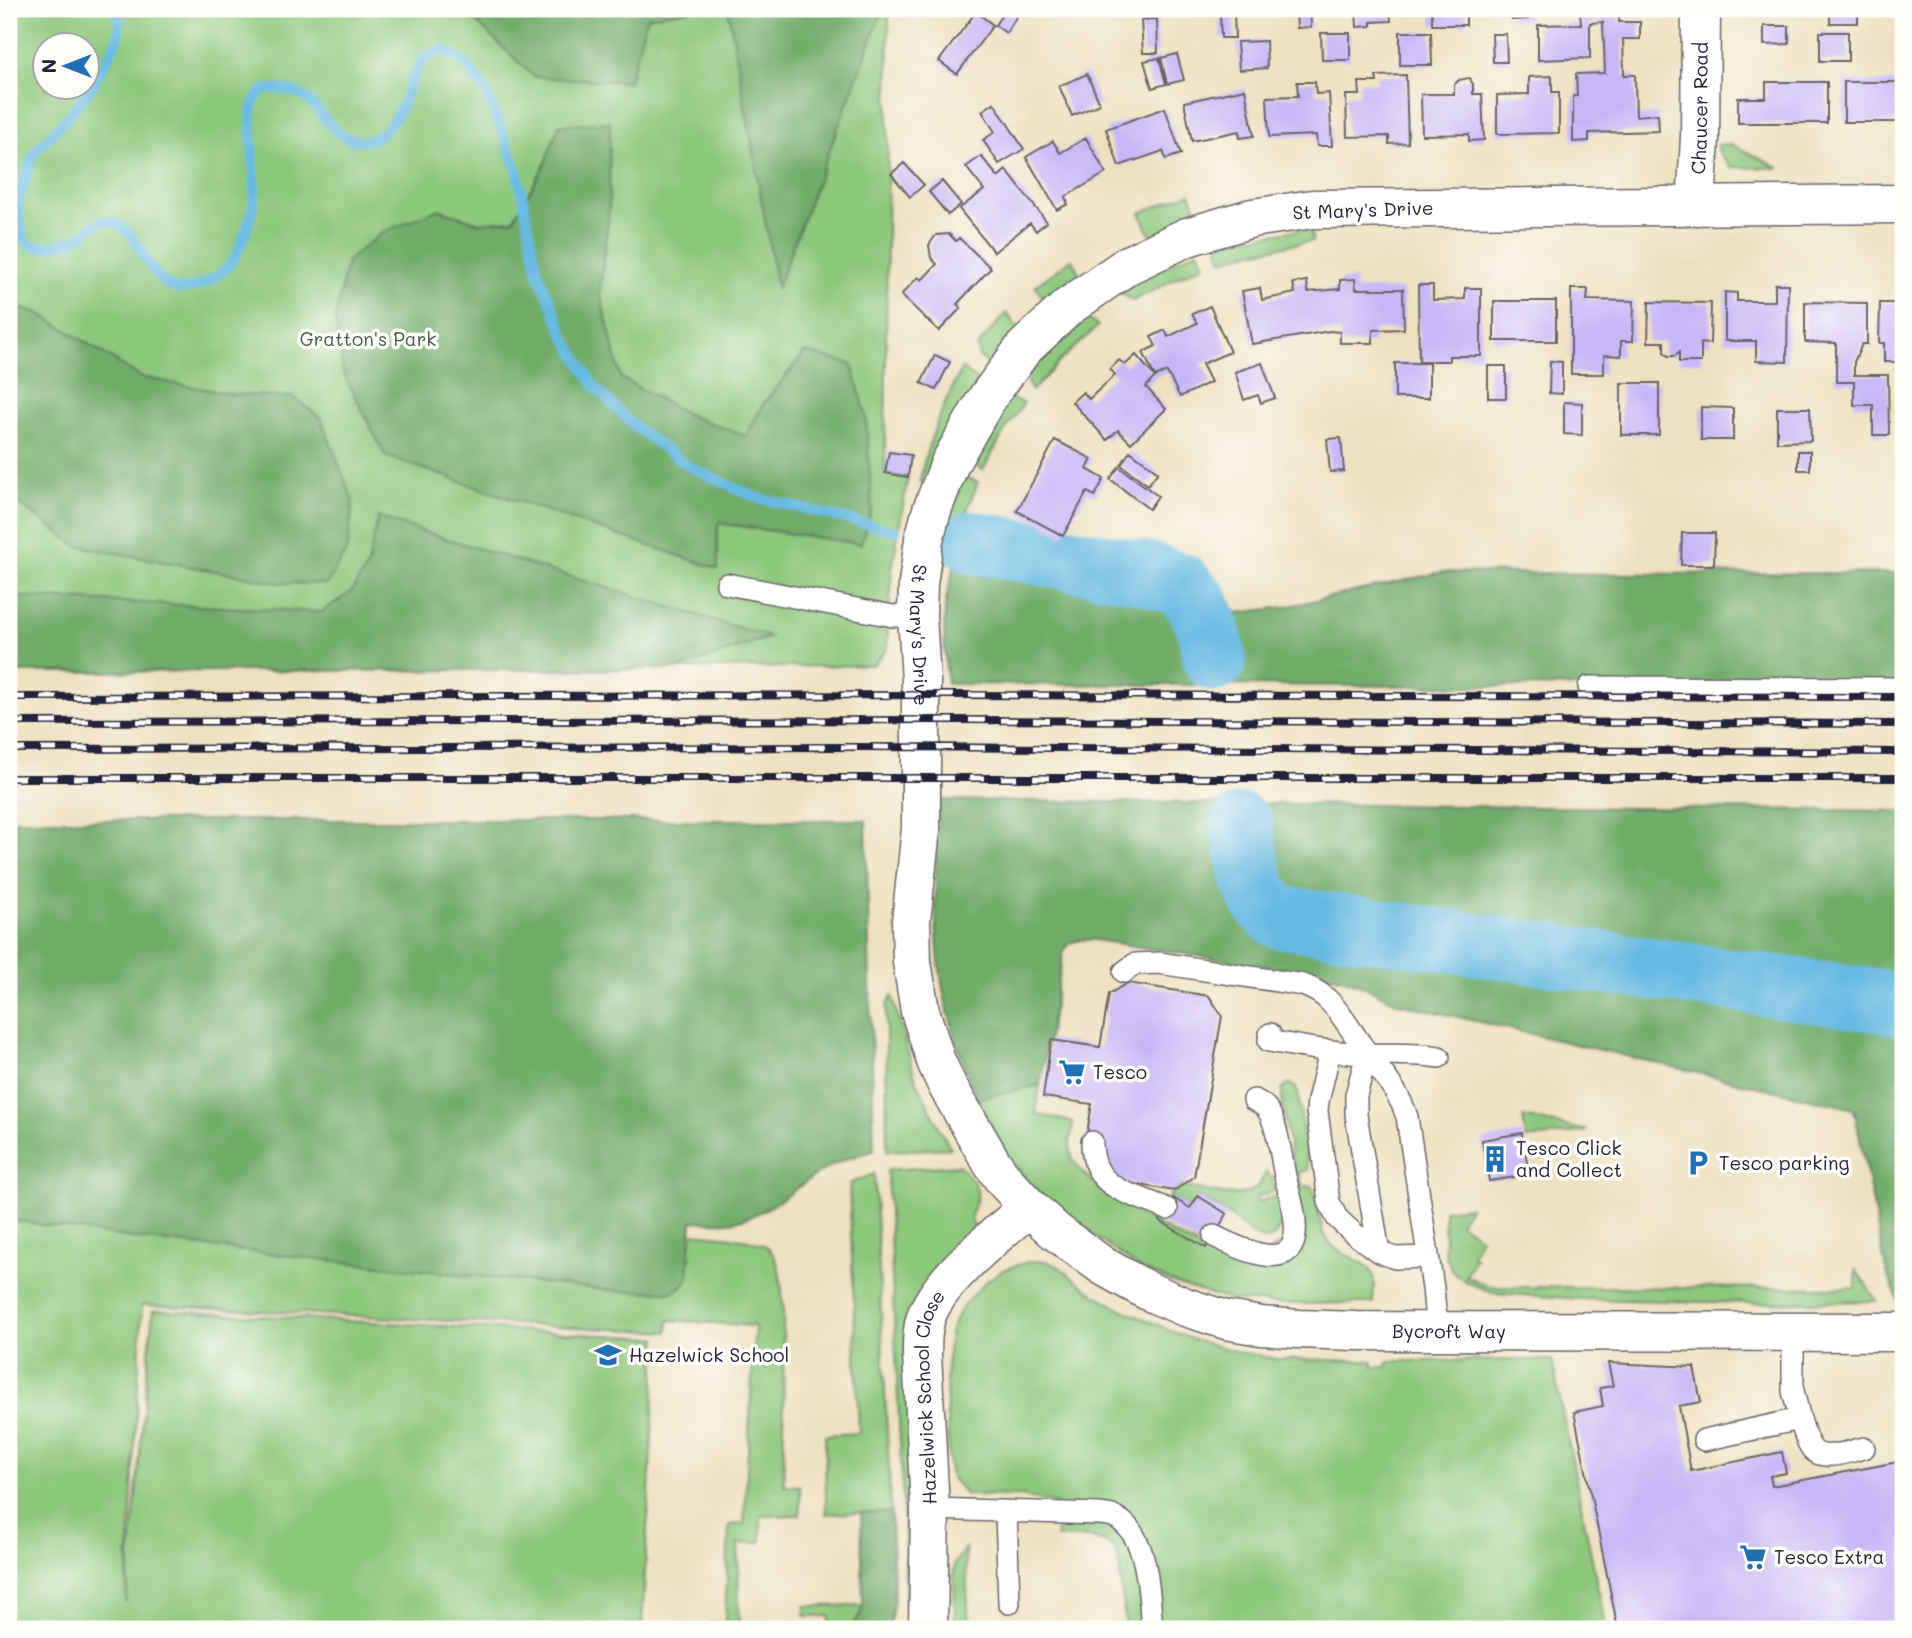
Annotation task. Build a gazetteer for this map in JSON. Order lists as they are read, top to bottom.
{
  "streets": {
    "street": [
      "Chaucer Road",
      "St Mary's Drive",
      "Bycroft Way",
      "Hazelwick School Close"
    ]
  },
  "crossings": [
    ["Chaucer Road", "St Mary's Drive"],
    ["St Mary's Drive", "Bycroft Way"],
    ["St Mary's Drive", "Hazelwick School Close"],
    ["Bycroft Way", "Hazelwick School Close"]
  ],
  "parks": ["Gratton's Park"],
  "places": {
    "supermarket": ["Tesco", "Tesco Extra"],
    "building": ["Tesco Click and Collect"],
    "parking": ["Tesco parking"],
    "school or university": ["Hazelwick School"]
  },
  "north": "left"
}
